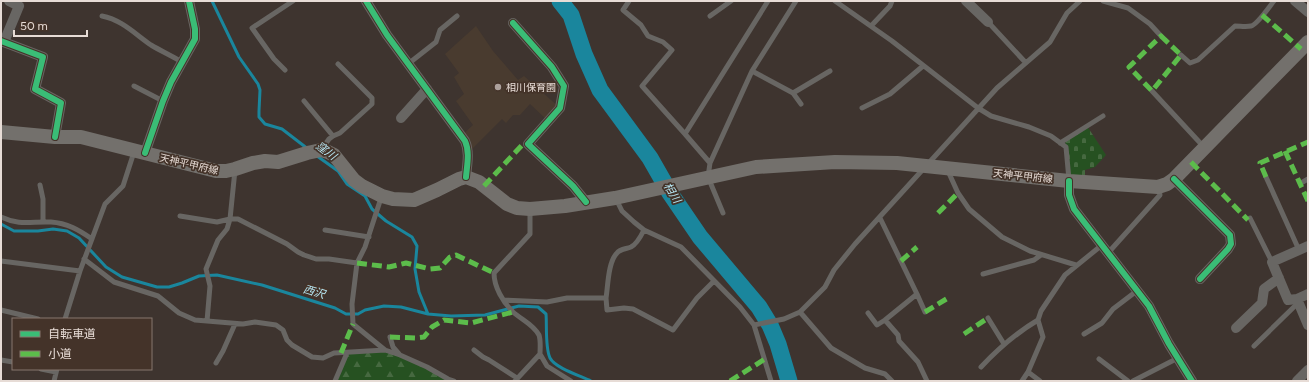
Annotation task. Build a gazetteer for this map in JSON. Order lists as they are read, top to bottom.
{
  "streets": {
    "main road": ["天神平甲府線"]
  },
  "water": ["窪川", "相川", "西沢"],
  "places": ["相川保育園"],
  "legend": ["自転車道", "小道"],
  "scale_bar": "50 m"
}
